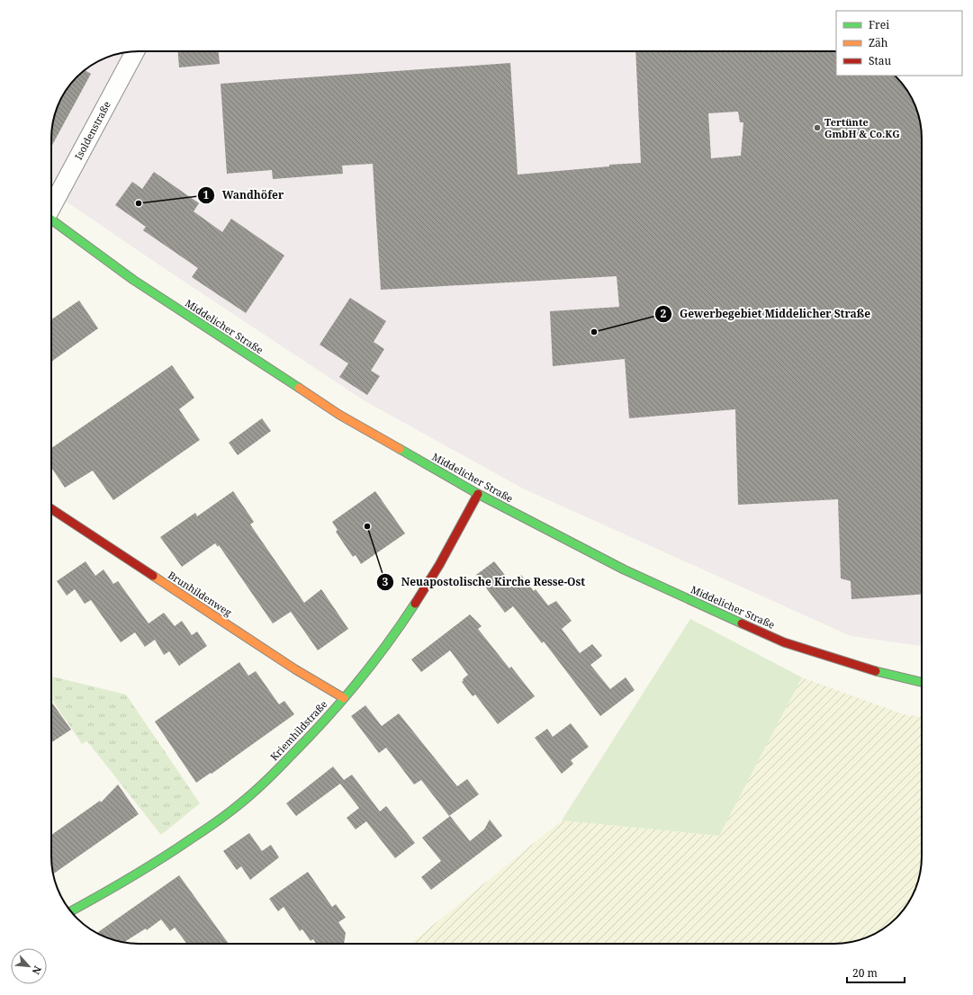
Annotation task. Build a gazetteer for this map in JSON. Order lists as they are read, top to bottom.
{
  "streets": {
    "street": [
      "Isoldenstraße",
      "Middelicher Straße",
      "Brunhildenweg",
      "Kriemhildstraße"
    ]
  },
  "crossings": [
    ["Middelicher Straße", "Kriemhildstraße"],
    ["Brunhildenweg", "Kriemhildstraße"]
  ],
  "places": [
    "Tertünte GmbH & Co.KG",
    "Wandhöfer",
    "Gewerbegebiet Middelicher Straße",
    "Neuapostolische Kirche Resse-Ost"
  ],
  "legend": ["Frei", "Zäh", "Stau"],
  "scale_bar": "20 m",
  "north": "bottom right"
}
